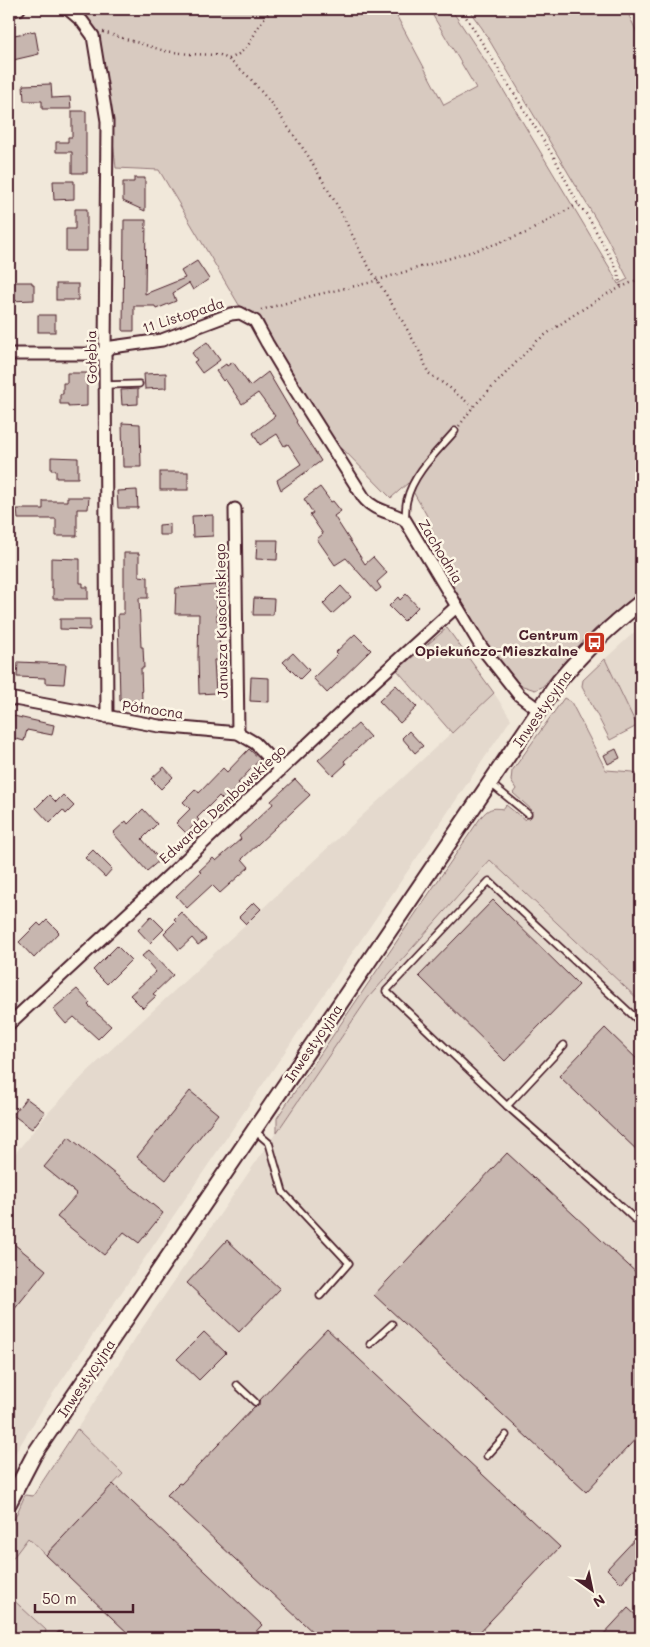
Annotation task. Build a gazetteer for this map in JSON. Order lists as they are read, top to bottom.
{
  "streets": {
    "street": [
      "11 Listopada",
      "Gołębia",
      "Zachodnia",
      "Janusza Kusocińskiego",
      "Inwestycyjna",
      "Północna",
      "Edwarda Dembowskiego"
    ]
  },
  "crossings": [
    ["11 Listopada", "Gołębia"],
    ["11 Listopada", "Zachodnia"],
    ["Gołębia", "Północna"],
    ["Zachodnia", "Inwestycyjna"],
    ["Zachodnia", "Edwarda Dembowskiego"],
    ["Janusza Kusocińskiego", "Północna"],
    ["Północna", "Edwarda Dembowskiego"]
  ],
  "places": {
    "bus stop": ["Centrum Opiekuńczo-Mieszkalne"]
  },
  "scale_bar": "50 m",
  "north": "bottom right"
}
